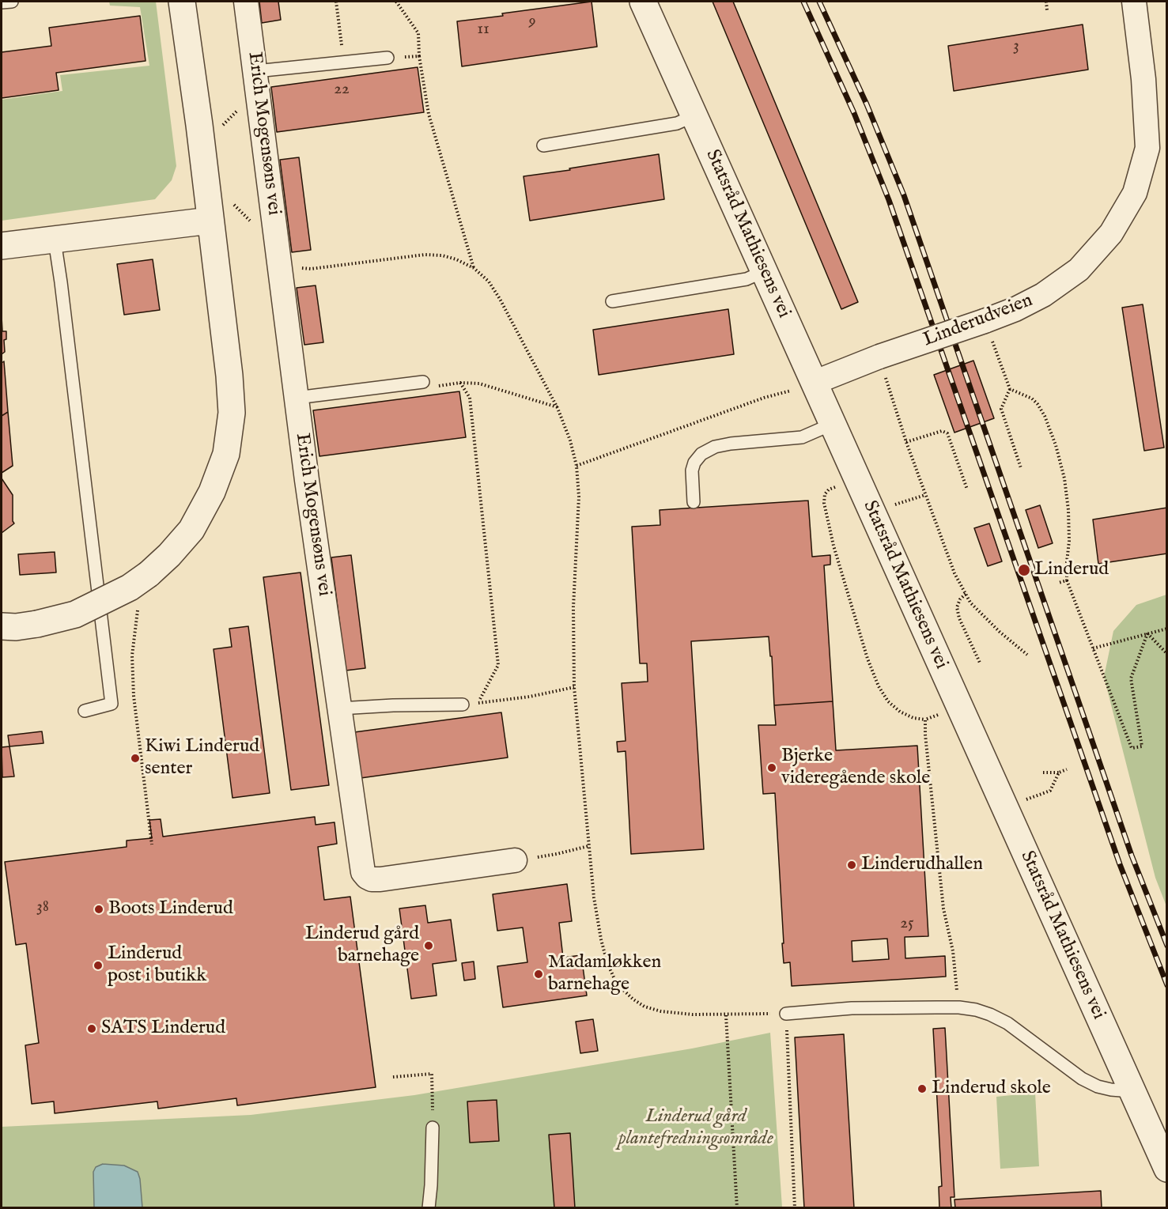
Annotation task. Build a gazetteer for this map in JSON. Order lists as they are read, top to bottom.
{
  "streets": {
    "street": ["Erich Mogensøns vei", "Statsråd Mathiesens vei", "Linderudveien"]
  },
  "crossings": [
    ["Statsråd Mathiesens vei", "Linderudveien"]
  ],
  "parks": ["Linderud gård plantefredningsområde"],
  "places": [
    "Linderud",
    "Kiwi Linderud senter",
    "Bjerke videregående skole",
    "Linderudhallen",
    "Boots Linderud",
    "Linderud gård barnehage",
    "Linderud post i butikk",
    "Madamløkken barnehage",
    "SATS Linderud",
    "Linderud skole"
  ],
  "house_numbers": [
    "9",
    "11",
    "3",
    "22",
    "38",
    "25"
  ]
}
